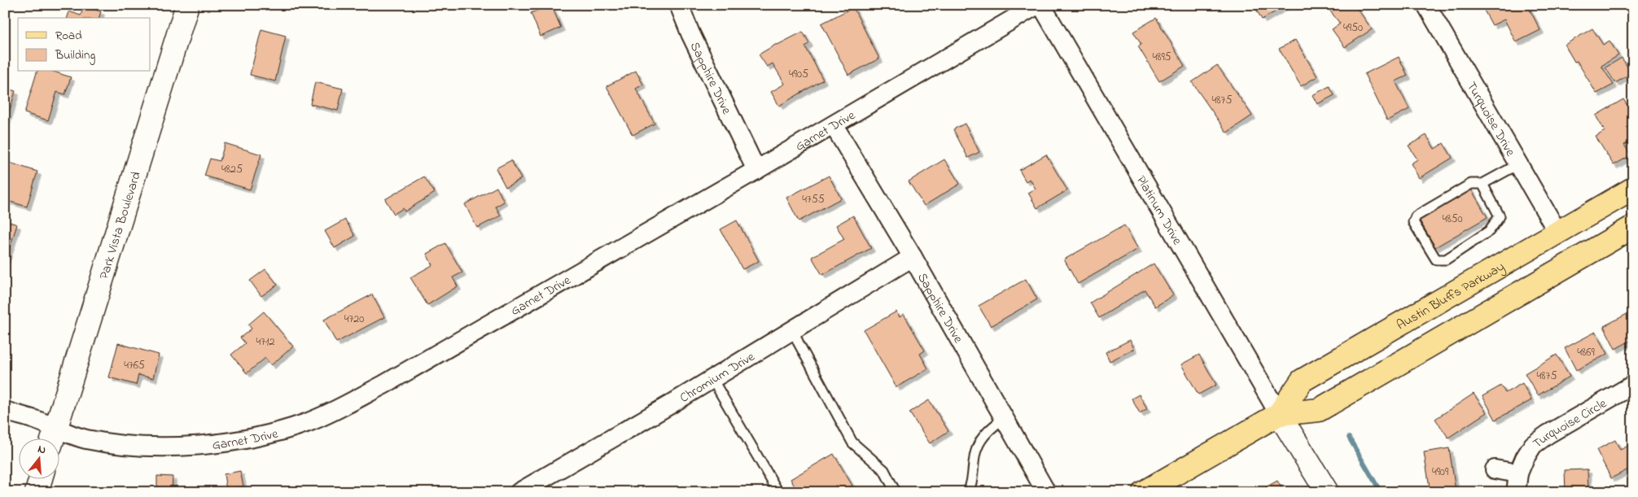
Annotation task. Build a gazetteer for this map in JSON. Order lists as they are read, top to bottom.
{
  "streets": {
    "main road": ["Austin Bluffs Parkway"],
    "street": [
      "Sapphire Drive",
      "Turquoise Drive",
      "Garnet Drive",
      "Platinum Drive",
      "Park Vista Boulevard",
      "Chromium Drive",
      "Turquoise Circle"
    ]
  },
  "crossings": [
    ["Sapphire Drive", "Garnet Drive"],
    ["Sapphire Drive", "Chromium Drive"],
    ["Turquoise Drive", "Austin Bluffs Parkway"],
    ["Garnet Drive", "Park Vista Boulevard"],
    ["Platinum Drive", "Austin Bluffs Parkway"]
  ],
  "house_numbers": [
    "4950",
    "4895",
    "4905",
    "4875",
    "4825",
    "4755",
    "4850",
    "4720",
    "4712",
    "4869",
    "4765",
    "4875",
    "4909"
  ],
  "legend": ["Road", "Building"],
  "north": "top"
}
